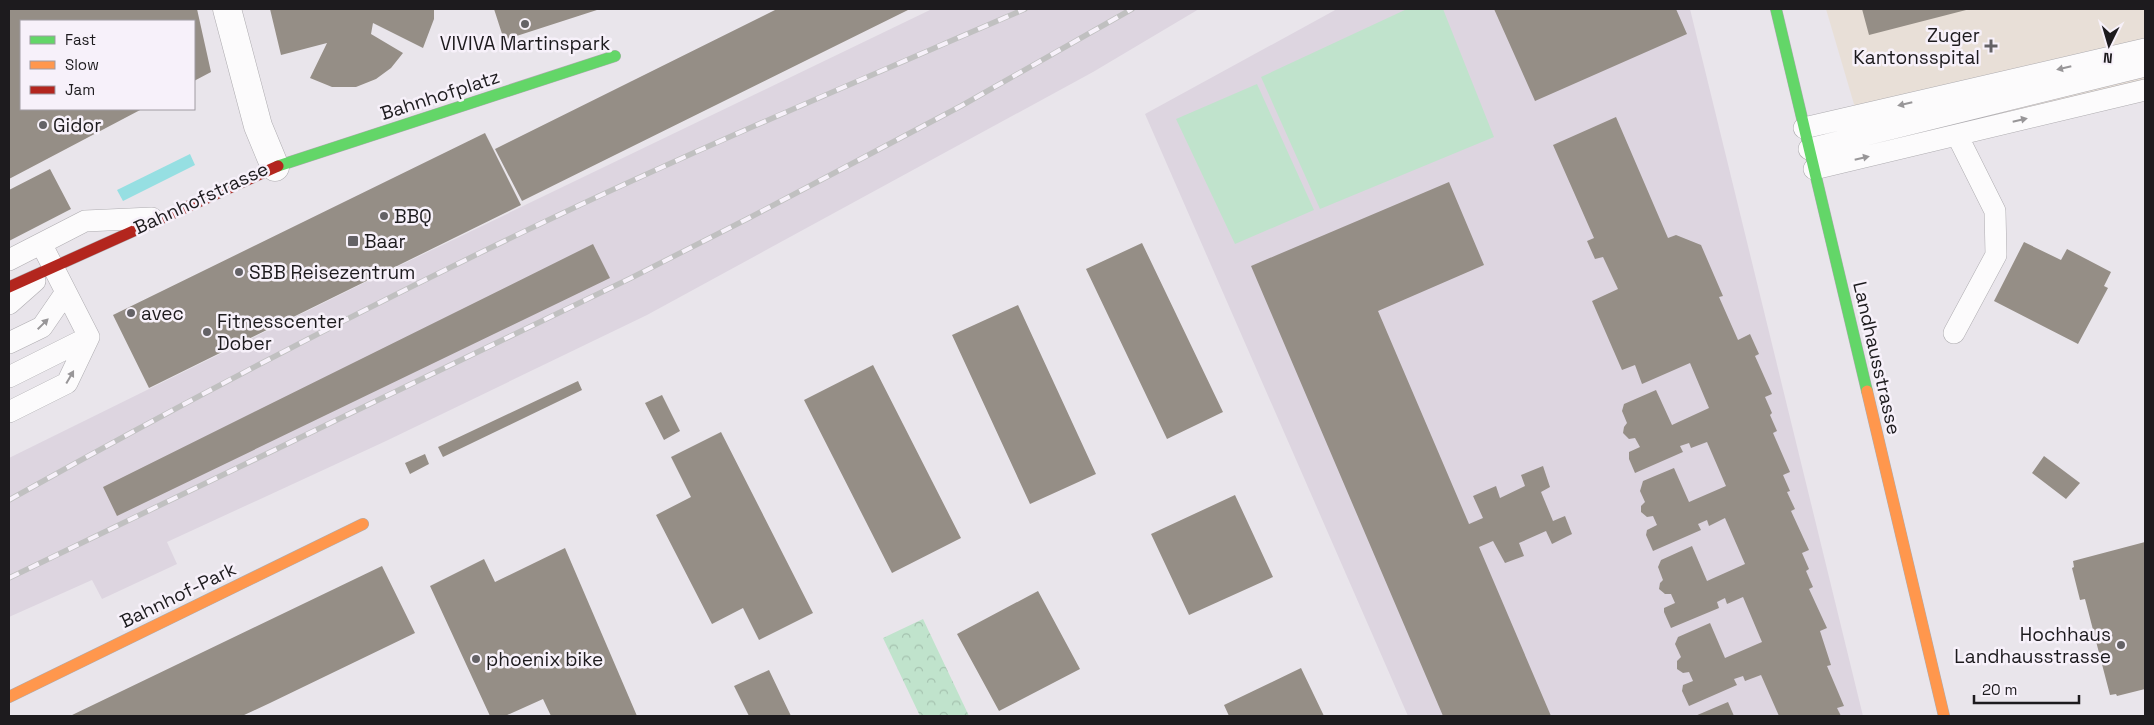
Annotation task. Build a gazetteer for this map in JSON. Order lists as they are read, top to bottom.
{
  "streets": {
    "street": [
      "Bahnhofplatz",
      "Bahnhofstrasse",
      "Landhausstrasse",
      "Bahnhof-Park"
    ]
  },
  "crossings": [
    ["Bahnhofplatz", "Bahnhofstrasse"]
  ],
  "places": {
    "other": [
      "VIVIVA Martinspark",
      "Gidor",
      "BBQ",
      "SBB Reisezentrum",
      "avec",
      "Fitnesscenter Dober",
      "Hochhaus Landhausstrasse",
      "phoenix bike"
    ],
    "health": ["Zuger Kantonsspital"],
    "transit": ["Baar"]
  },
  "legend": ["Fast", "Slow", "Jam"],
  "scale_bar": "20 m",
  "north": "bottom"
}
